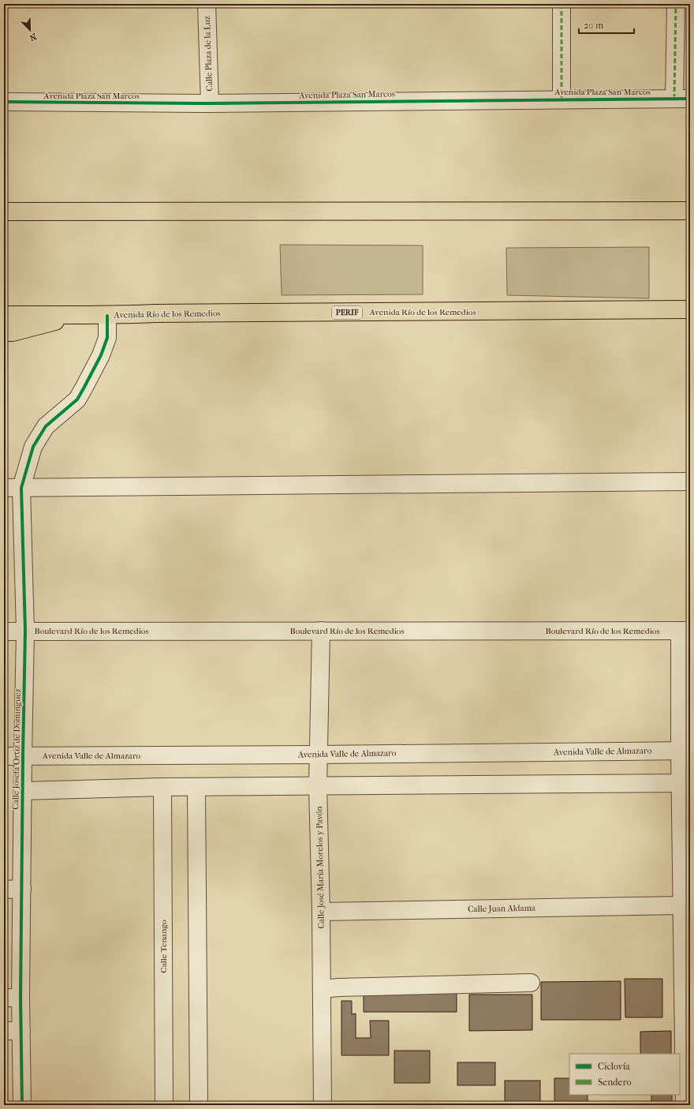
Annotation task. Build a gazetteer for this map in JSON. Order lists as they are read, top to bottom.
{
  "streets": {
    "highway": ["Avenida Río de los Remedios", "PERIF"],
    "street": [
      "Calle Plaza de la Luz",
      "Avenida Plaza San Marcos",
      "Boulevard Río de los Remedios",
      "Calle Josefa Ortiz de Domínguez",
      "Avenida Valle de Almazaro",
      "Calle José María Morelos y Pavón",
      "Calle Juan Aldama",
      "Calle Tenango"
    ]
  },
  "crossings": [
    ["Calle Plaza de la Luz", "Avenida Plaza San Marcos"],
    ["Avenida Río de los Remedios", "Calle Josefa Ortiz de Domínguez"],
    ["Boulevard Río de los Remedios", "Calle Josefa Ortiz de Domínguez"],
    ["Boulevard Río de los Remedios", "Calle José María Morelos y Pavón"],
    ["Calle Josefa Ortiz de Domínguez", "Avenida Valle de Almazaro"],
    ["Avenida Valle de Almazaro", "Calle José María Morelos y Pavón"],
    ["Calle José María Morelos y Pavón", "Calle Juan Aldama"]
  ],
  "legend": ["Ciclovía", "Sendero"],
  "scale_bar": "20 m",
  "north": "bottom right"
}
